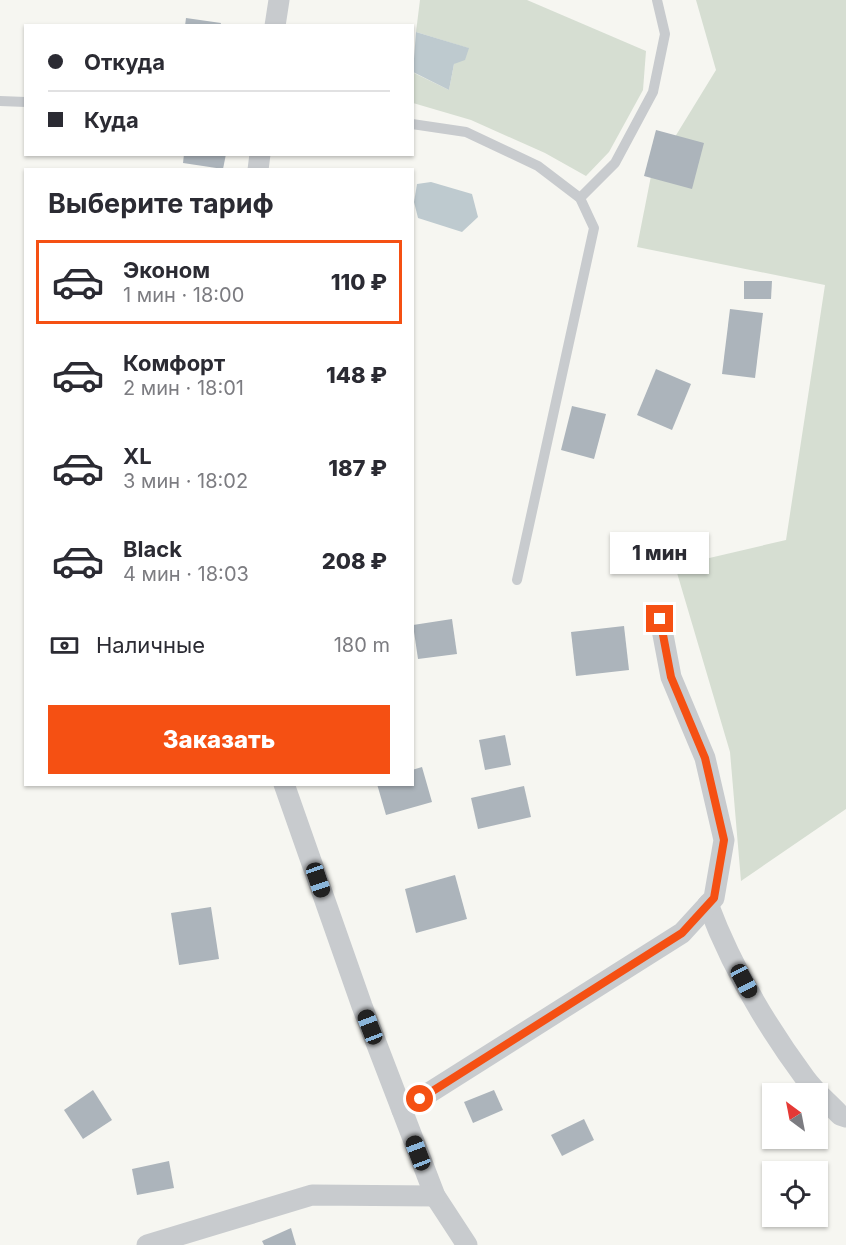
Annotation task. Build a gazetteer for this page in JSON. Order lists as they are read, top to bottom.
{
  "north": "top left",
  "page": {
    "banner": ["Откуда", "Куда"],
    "heading": "Выберите тариф",
    "list": [
      {
        "name": "Эконом",
        "note": "1 мин · 18:00",
        "value": "110 ₽"
      },
      {
        "name": "Комфорт",
        "note": "2 мин · 18:01",
        "value": "148 ₽"
      },
      {
        "name": "XL",
        "note": "3 мин · 18:02",
        "value": "187 ₽"
      },
      {
        "name": "Black",
        "note": "4 мин · 18:03",
        "value": "208 ₽"
      }
    ],
    "bubble": "1 мин",
    "pay": ["Наличные", "180 m"],
    "buttons": "Заказать"
  }
}
